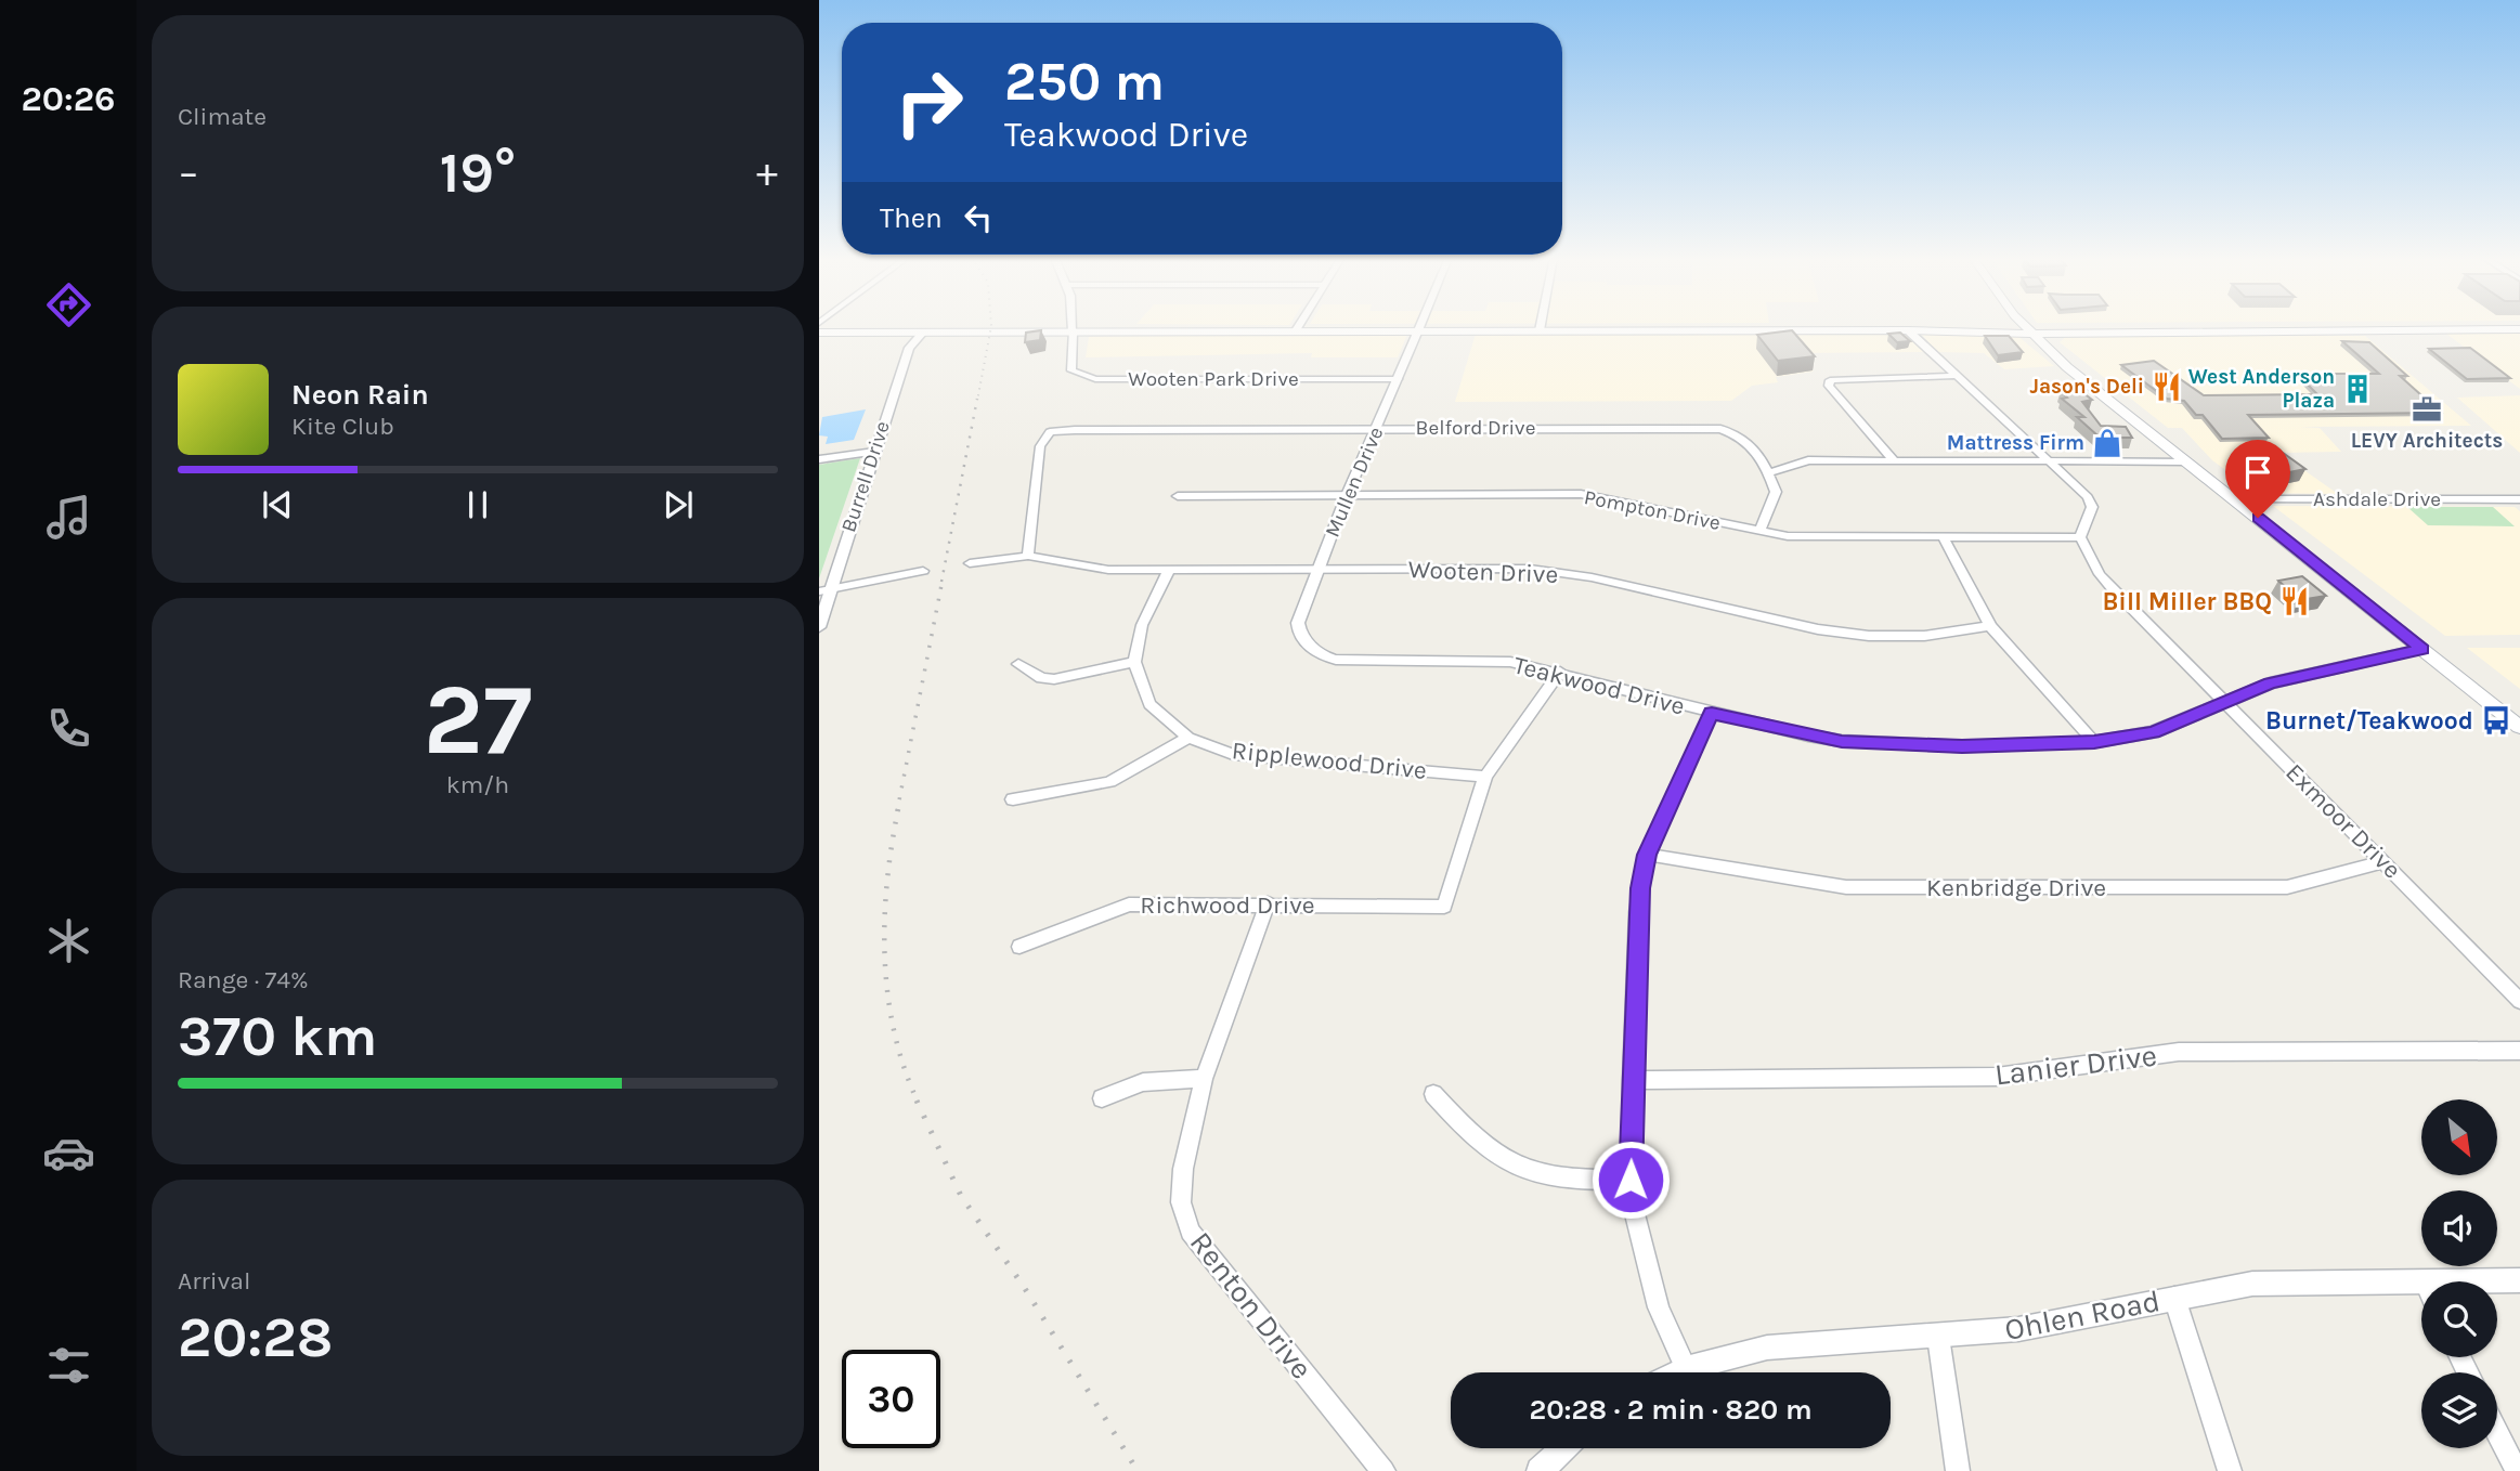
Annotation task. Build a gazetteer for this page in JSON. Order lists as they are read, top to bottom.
{
  "streets": {
    "street": [
      "Wooten Park Drive",
      "Belford Drive",
      "Burrell Drive",
      "Mullen Drive",
      "Ashdale Drive",
      "Pompton Drive",
      "Wooten Drive",
      "Teakwood Drive",
      "Ripplewood Drive",
      "Exmoor Drive",
      "Kenbridge Drive",
      "Richwood Drive",
      "Lanier Drive",
      "Renton Drive",
      "Ohlen Road"
    ]
  },
  "crossings": [
    ["Wooten Park Drive", "Mullen Drive"],
    ["Belford Drive", "Mullen Drive"],
    ["Belford Drive", "Wooten Drive"],
    ["Mullen Drive", "Pompton Drive"],
    ["Mullen Drive", "Wooten Drive"],
    ["Mullen Drive", "Teakwood Drive"],
    ["Pompton Drive", "Exmoor Drive"],
    ["Teakwood Drive", "Exmoor Drive"],
    ["Ripplewood Drive", "Richwood Drive"],
    ["Exmoor Drive", "Kenbridge Drive"],
    ["Richwood Drive", "Renton Drive"]
  ],
  "places": {
    "restaurant": ["Jason's Deli", "Bill Miller BBQ"],
    "building": ["West Anderson Plaza"],
    "office": ["LEVY Architects"],
    "shop": ["Mattress Firm"],
    "bus stop": ["Burnet/Teakwood"]
  },
  "north": "bottom right",
  "page": {
    "tabs": "20:26",
    "tile": [
      "Climate",
      ["27", "km/h"],
      ["Range · 74%", "370 km"],
      ["Arrival", "20:28"]
    ],
    "turn": ["250 m", "Teakwood Drive"],
    "heat": ["−", "19°", "+"],
    "then": "Then",
    "song": ["Neon Rain", "Kite Club"],
    "limit": "30",
    "trip": "20:28 · 2 min · 820 m"
  }
}
